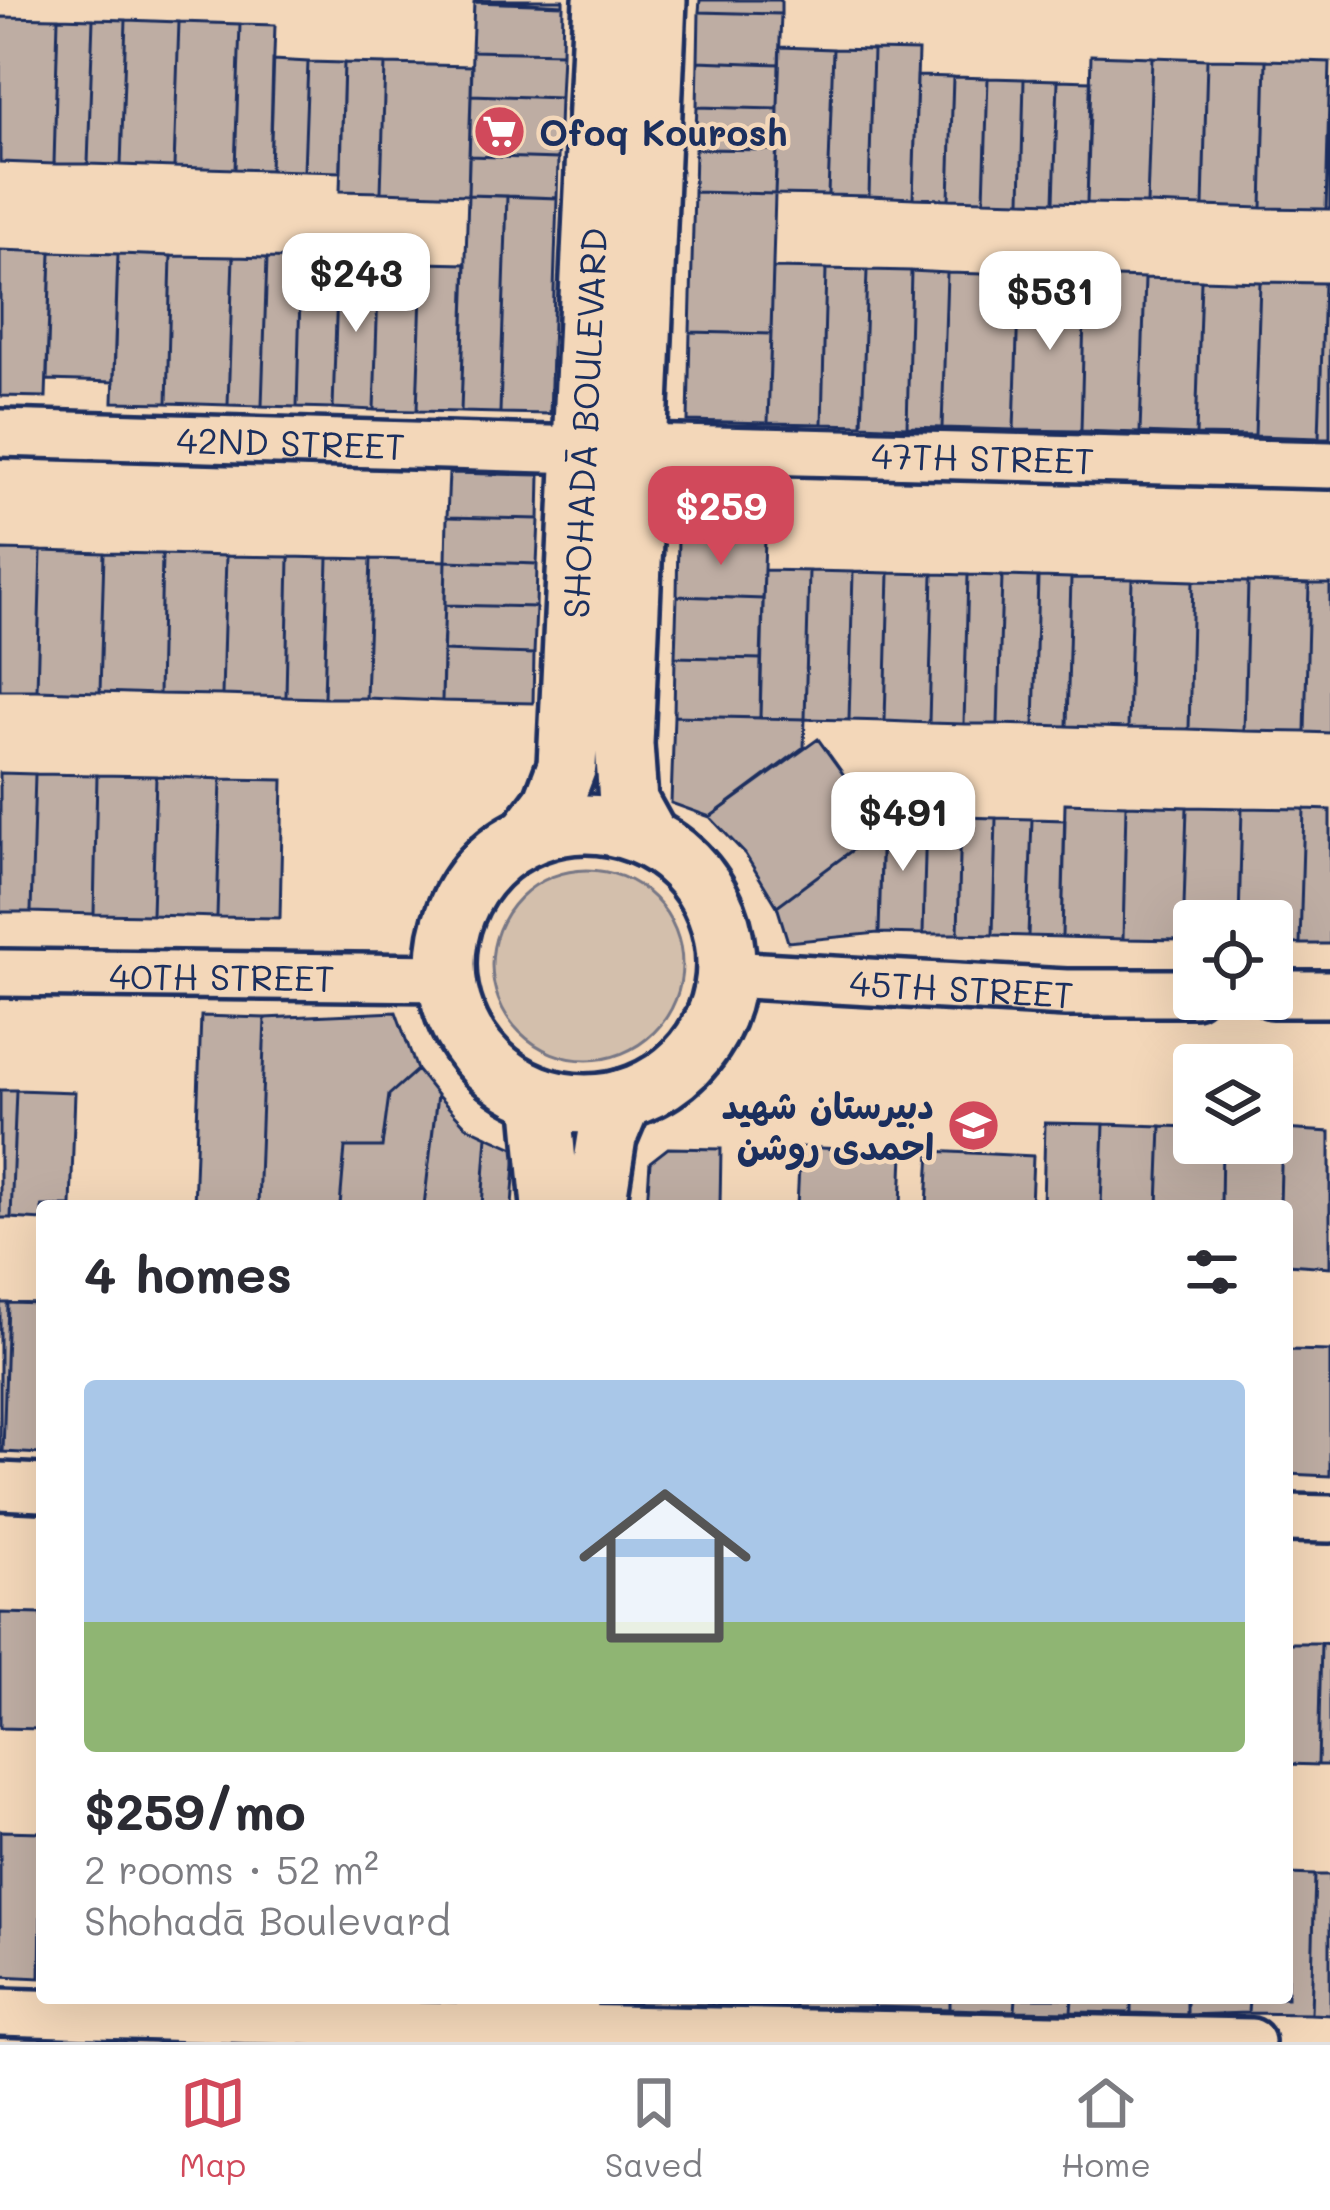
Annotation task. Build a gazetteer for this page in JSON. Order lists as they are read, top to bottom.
{
  "streets": {
    "main road": ["SHOHADĀ BOULEVARD"],
    "street": [
      "42ND STREET",
      "47TH STREET",
      "40TH STREET",
      "45TH STREET"
    ]
  },
  "crossings": [
    ["SHOHADĀ BOULEVARD", "42ND STREET"],
    ["SHOHADĀ BOULEVARD", "47TH STREET"],
    ["SHOHADĀ BOULEVARD", "40TH STREET"],
    ["SHOHADĀ BOULEVARD", "45TH STREET"],
    ["42ND STREET", "47TH STREET"],
    ["40TH STREET", "45TH STREET"]
  ],
  "places": {
    "supermarket": ["Ofoq Kourosh"],
    "school or university": ["دبیرستان شهید احمدی روشن"]
  },
  "page": {
    "price": [
      "$243",
      "$531",
      "$259",
      "$491"
    ],
    "heading": "4 homes",
    "list": [
      {
        "name": "$259/mo",
        "note": "2 rooms · 52 m² · Shohadā Boulevard"
      }
    ],
    "tabs": ["Map", "Saved", "Home"]
  }
}
